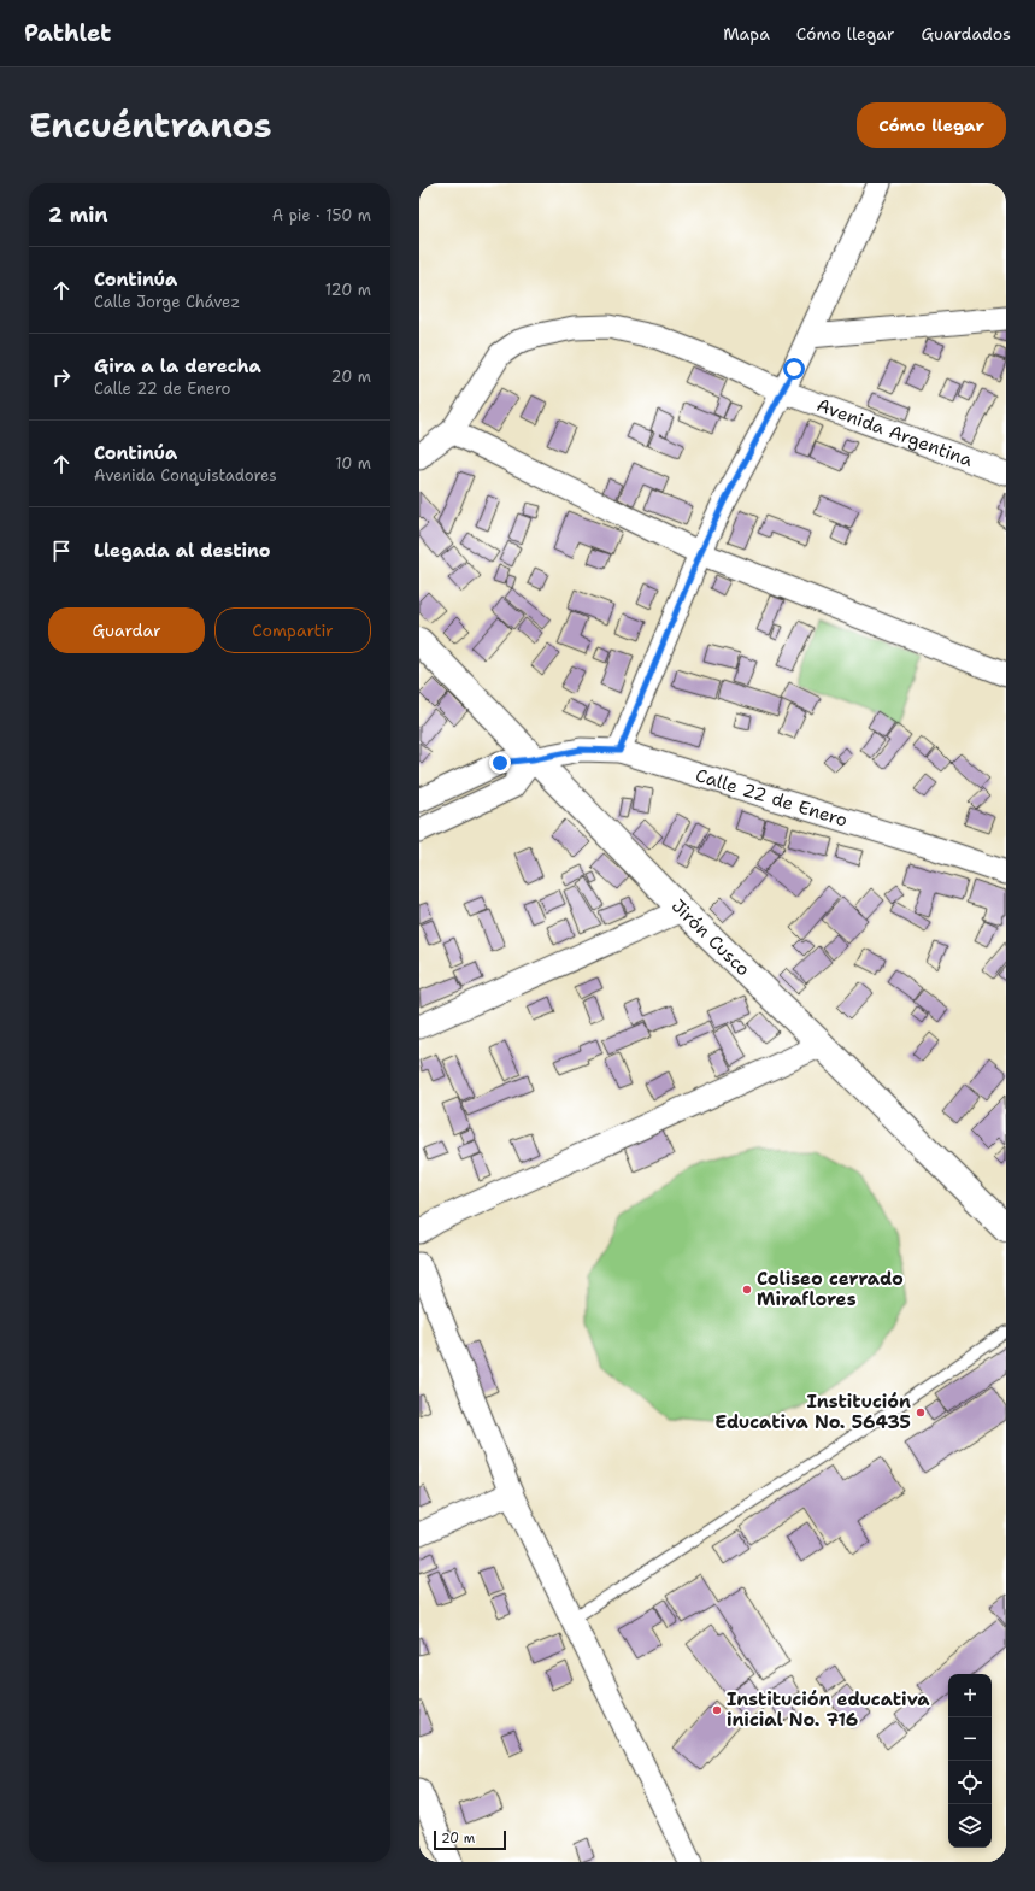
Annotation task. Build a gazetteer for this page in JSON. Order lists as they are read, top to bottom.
{
  "streets": {
    "street": ["Avenida Argentina", "Calle 22 de Enero", "Jirón Cusco"]
  },
  "crossings": [
    ["Calle 22 de Enero", "Jirón Cusco"]
  ],
  "places": ["Coliseo cerrado Miraflores", "Institución Educativa No. 56435", "Institución educativa inicial No. 716"],
  "scale_bar": "20 m",
  "page": {
    "header": "Pathlet",
    "nav": ["Mapa", "Cómo llegar", "Guardados"],
    "title": "Encuéntranos",
    "buttons": [
      "Cómo llegar",
      ["Guardar", "Compartir"]
    ],
    "heading": ["2 min", "A pie · 150 m"],
    "list": [
      ["Continúa", "Calle Jorge Chávez", "120 m"],
      ["Gira a la derecha", "Calle 22 de Enero", "20 m"],
      ["Continúa", "Avenida Conquistadores", "10 m"],
      "Llegada al destino"
    ],
    "map_buttons": ["+", "−"],
    "scale": "20 m"
  }
}
